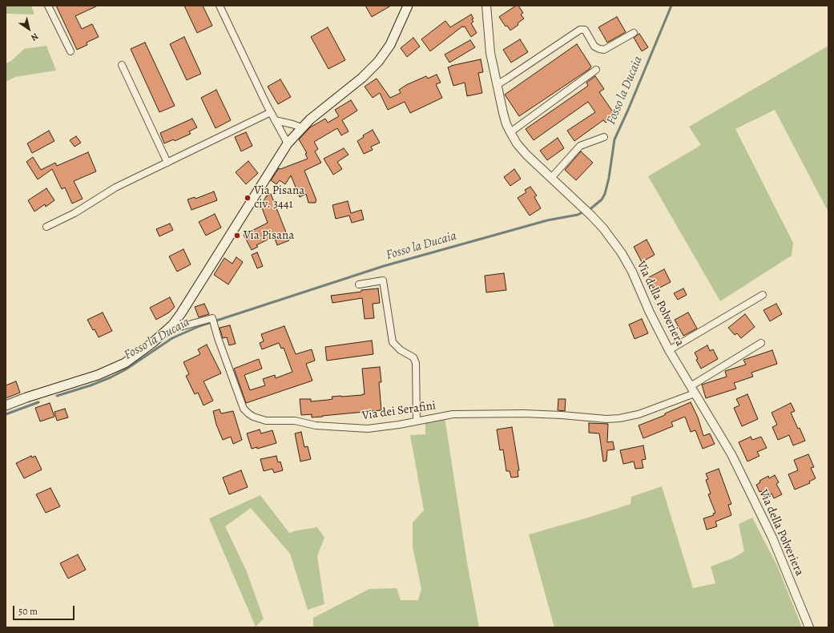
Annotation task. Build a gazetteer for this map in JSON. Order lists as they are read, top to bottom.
{
  "streets": {
    "street": ["Via della Polveriera", "Via dei Serafini"]
  },
  "crossings": [
    ["Via della Polveriera", "Via dei Serafini"]
  ],
  "water": ["Fosso la Ducaia"],
  "places": ["Via Pisana civ. 3441", "Via Pisana"],
  "scale_bar": "50 m",
  "north": "bottom right"
}
